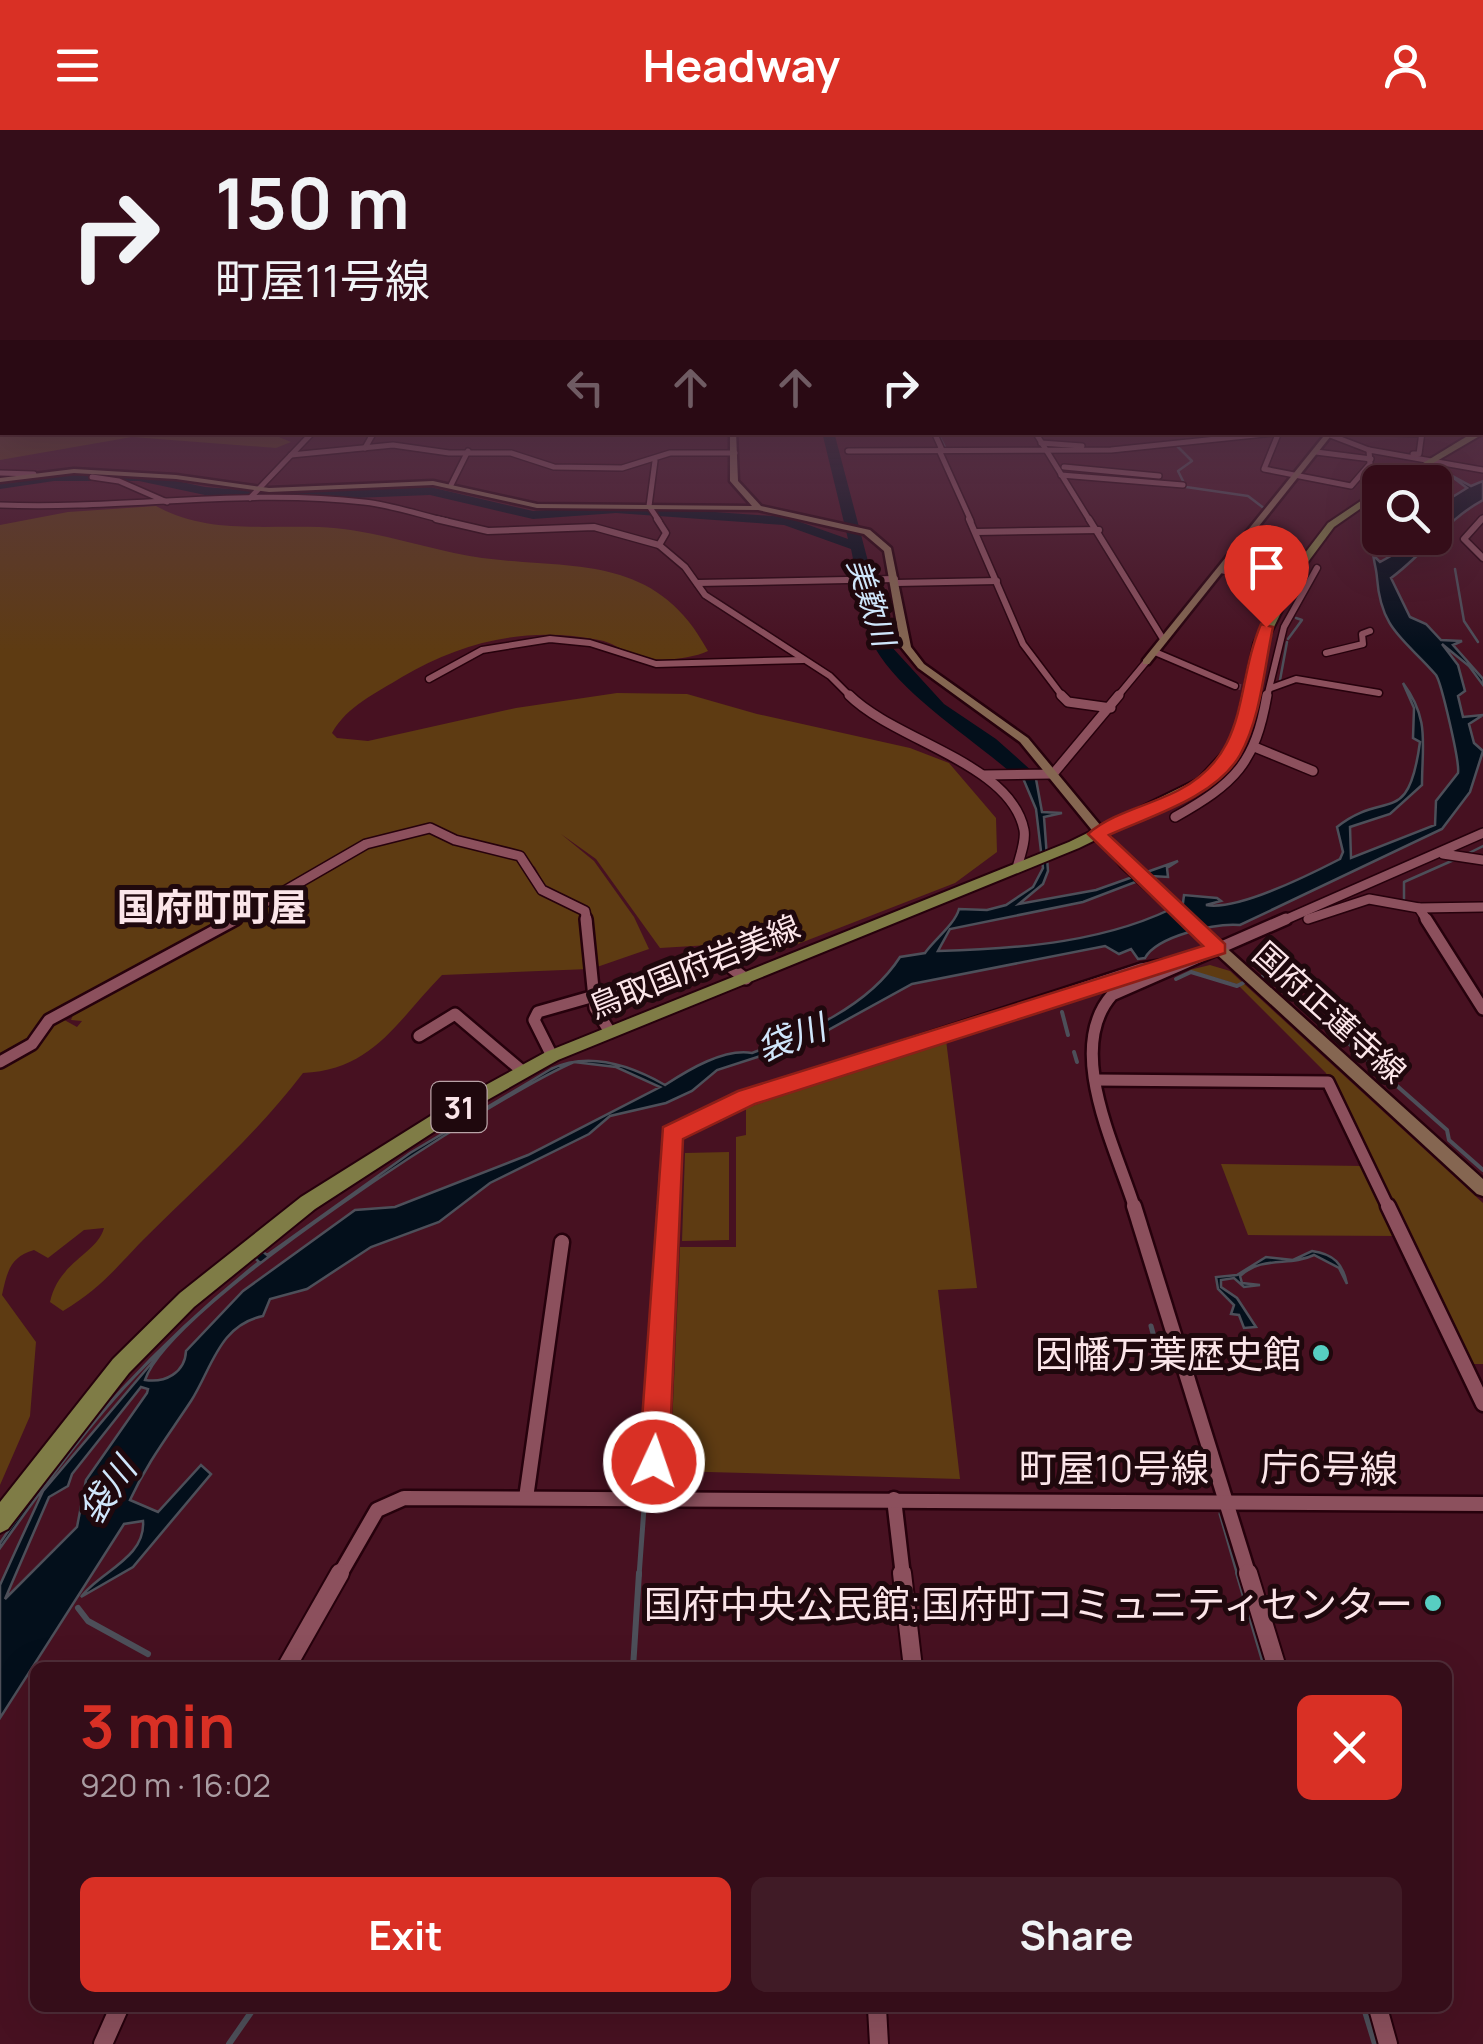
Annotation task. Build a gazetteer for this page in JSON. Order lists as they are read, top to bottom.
{
  "streets": {
    "main road": ["鳥取国府岩美線", "31"],
    "street": ["国府正蓮寺線", "町屋10号線", "庁6号線"]
  },
  "crossings": [
    ["鳥取国府岩美線", "国府正蓮寺線"],
    ["国府正蓮寺線", "町屋10号線"],
    ["町屋10号線", "庁6号線"]
  ],
  "districts": ["国府町町屋"],
  "water": ["美歎川", "袋川"],
  "places": ["因幡万葉歴史館", "国府中央公民館;国府町コミュニティセンター"],
  "page": {
    "header": "Headway",
    "turn": ["150 m", "町屋11号線"],
    "heading": ["3 min", "920 m · 16:02"],
    "buttons": ["Exit", "Share"]
  }
}
